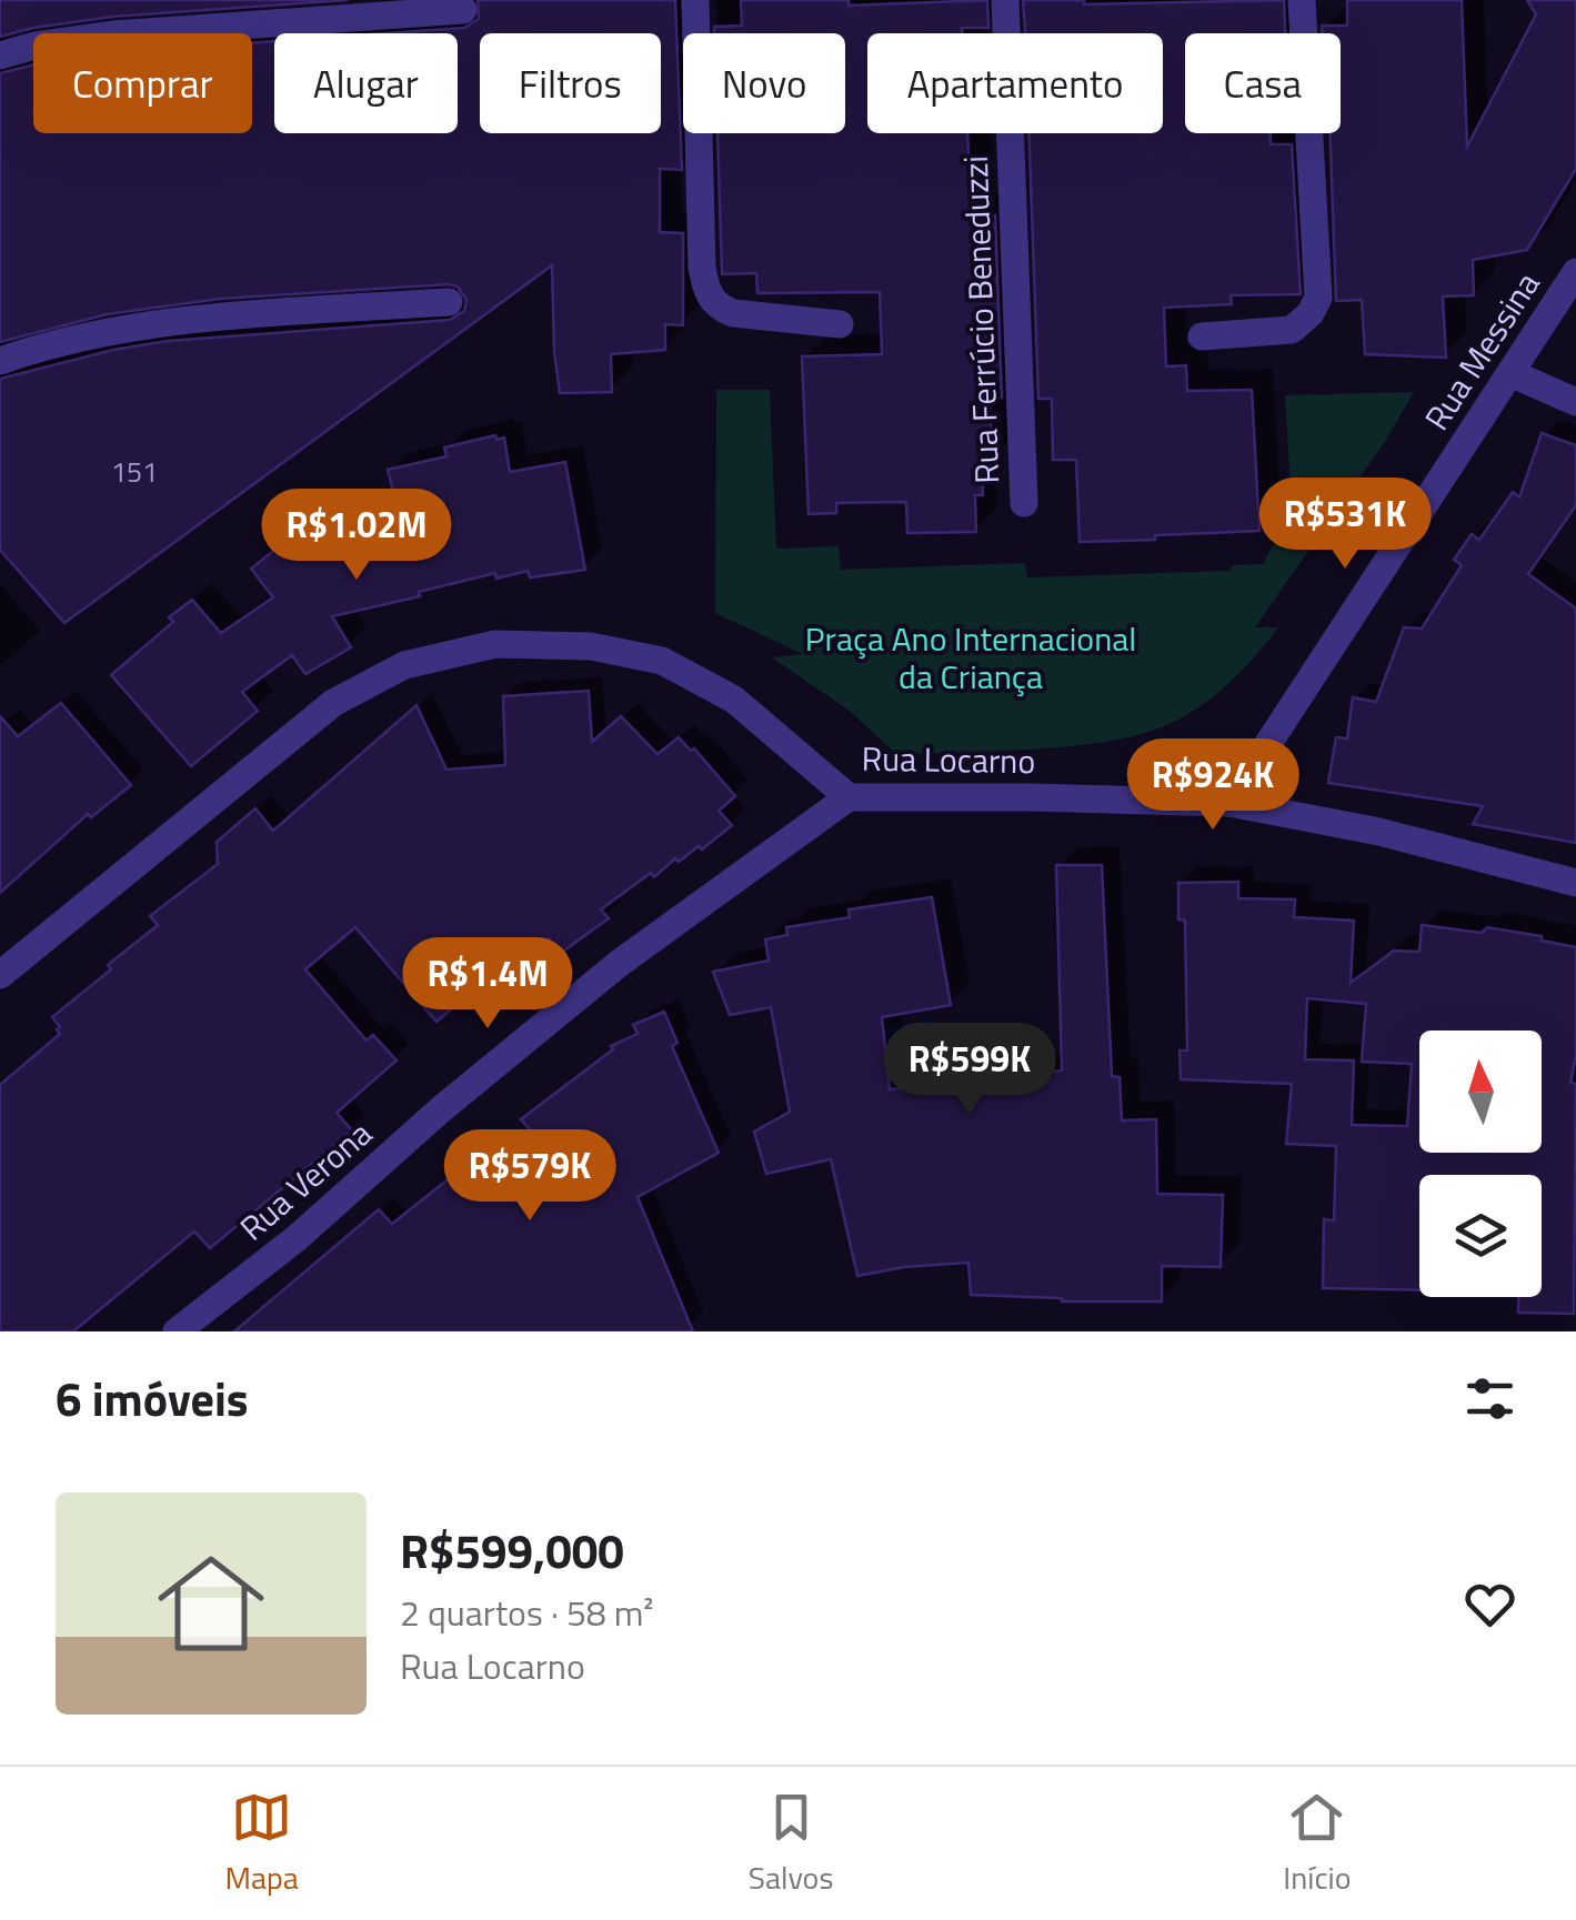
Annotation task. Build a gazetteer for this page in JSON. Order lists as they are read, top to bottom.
{
  "streets": {
    "street": [
      "Rua Ferrúcio Beneduzzi",
      "Rua Messina",
      "Rua Locarno",
      "Rua Verona"
    ]
  },
  "crossings": [
    ["Rua Messina", "Rua Locarno"],
    ["Rua Locarno", "Rua Verona"]
  ],
  "parks": ["Praça Ano Internacional da Criança"],
  "house_numbers": ["151"],
  "north": "top",
  "page": {
    "chip": [
      "Comprar",
      "Alugar",
      "Filtros",
      "Novo",
      "Apartamento",
      "Casa"
    ],
    "price": [
      "R$531K",
      "R$1.02M",
      "R$924K",
      "R$1.4M",
      "R$599K",
      "R$579K"
    ],
    "heading": "6 imóveis",
    "list": [
      {
        "name": "R$599,000",
        "note": "2 quartos · 58 m² · Rua Locarno"
      }
    ],
    "tabs": ["Mapa", "Salvos", "Início"]
  }
}
